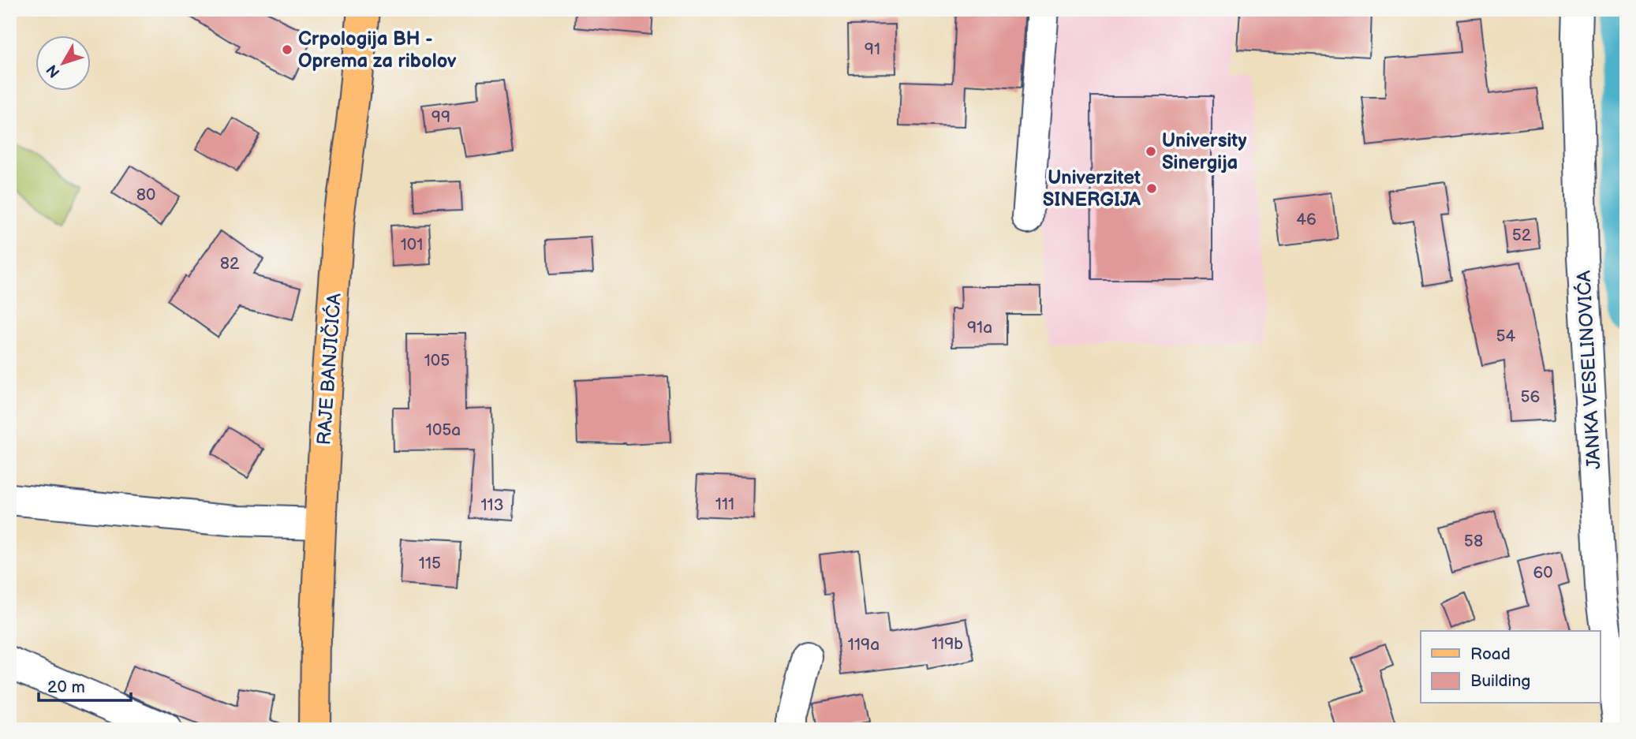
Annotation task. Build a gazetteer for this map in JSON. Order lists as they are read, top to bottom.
{
  "streets": {
    "main road": ["RAJE BANJIČIĆA"],
    "street": ["JANKA VESELINOVIĆA"]
  },
  "places": ["Crpologija BH - Oprema za ribolov", "University Sinergija", "Univerzitet SINERGIJA"],
  "house_numbers": [
    "91",
    "99",
    "80",
    "46",
    "52",
    "101",
    "82",
    "91a",
    "54",
    "105",
    "56",
    "105a",
    "111",
    "113",
    "58",
    "115",
    "60",
    "119b",
    "119a"
  ],
  "legend": ["Road", "Building"],
  "scale_bar": "20 m",
  "north": "bottom left"
}
